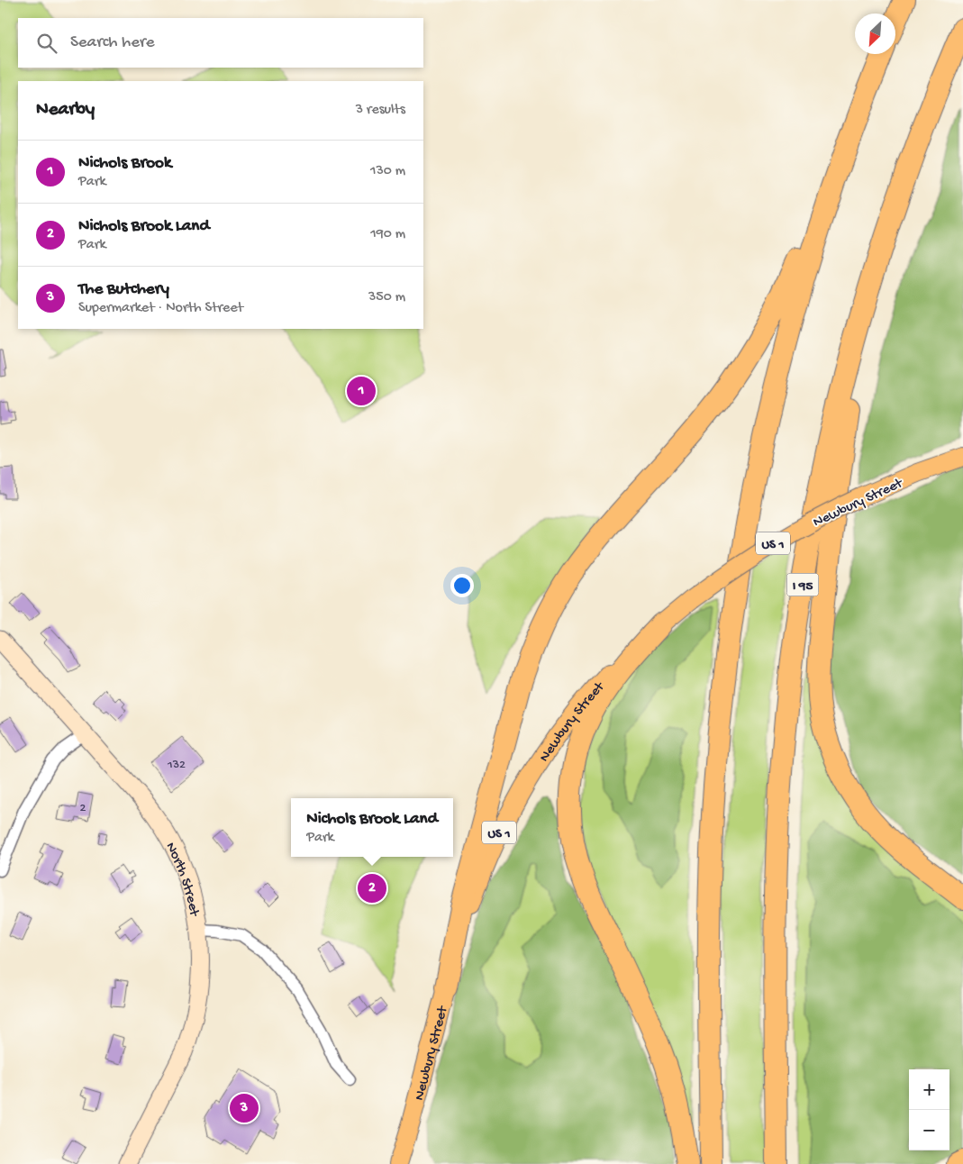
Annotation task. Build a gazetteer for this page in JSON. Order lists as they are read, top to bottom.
{
  "streets": {
    "highway": ["I 95"],
    "main road": ["Newbury Street", "US 1"],
    "street": ["North Street"]
  },
  "crossings": [
    ["Newbury Street", "I 95"]
  ],
  "house_numbers": ["132", "2"],
  "north": "bottom left",
  "page": {
    "search": "Search here",
    "heading": ["Nearby", "3 results"],
    "list": [
      {
        "mark": "1",
        "name": "Nichols Brook",
        "note": "Park",
        "value": "130 m"
      },
      {
        "mark": "2",
        "name": "Nichols Brook Land",
        "note": "Park",
        "value": "190 m"
      },
      {
        "mark": "3",
        "name": "The Butchery",
        "note": "Supermarket · North Street",
        "value": "350 m"
      }
    ],
    "pins": ["1", "2", "3"],
    "popup": ["Nichols Brook Land", "Park"],
    "map_buttons": ["+", "−"]
  }
}
